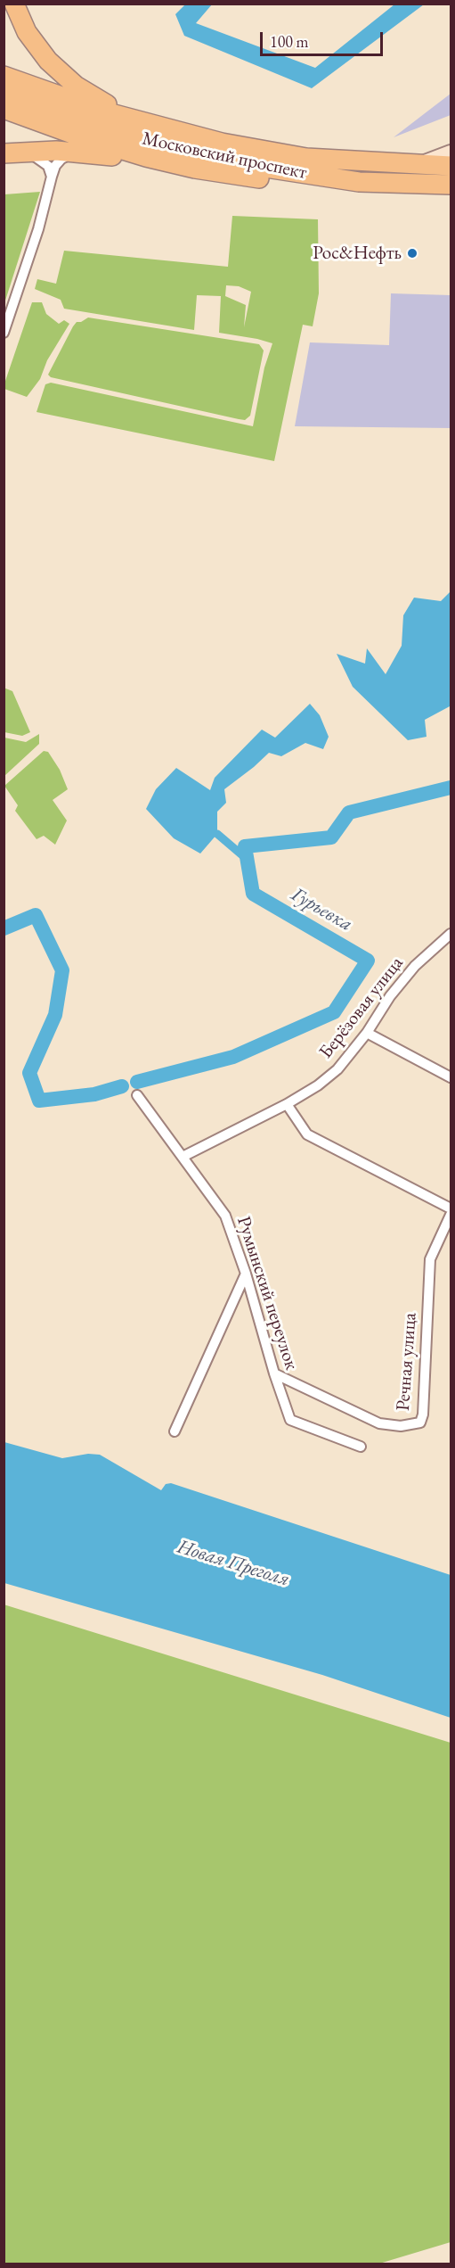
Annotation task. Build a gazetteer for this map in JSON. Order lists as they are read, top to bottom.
{
  "streets": {
    "highway": ["Московский проспект"],
    "street": ["Берёзовая улица", "Румынский переулок", "Речная улица"]
  },
  "crossings": [
    ["Берёзовая улица", "Румынский переулок"],
    ["Румынский переулок", "Речная улица"]
  ],
  "water": ["Гурьевка", "Новая Преголя"],
  "places": ["Рос&Нефть"],
  "scale_bar": "100 m"
}
